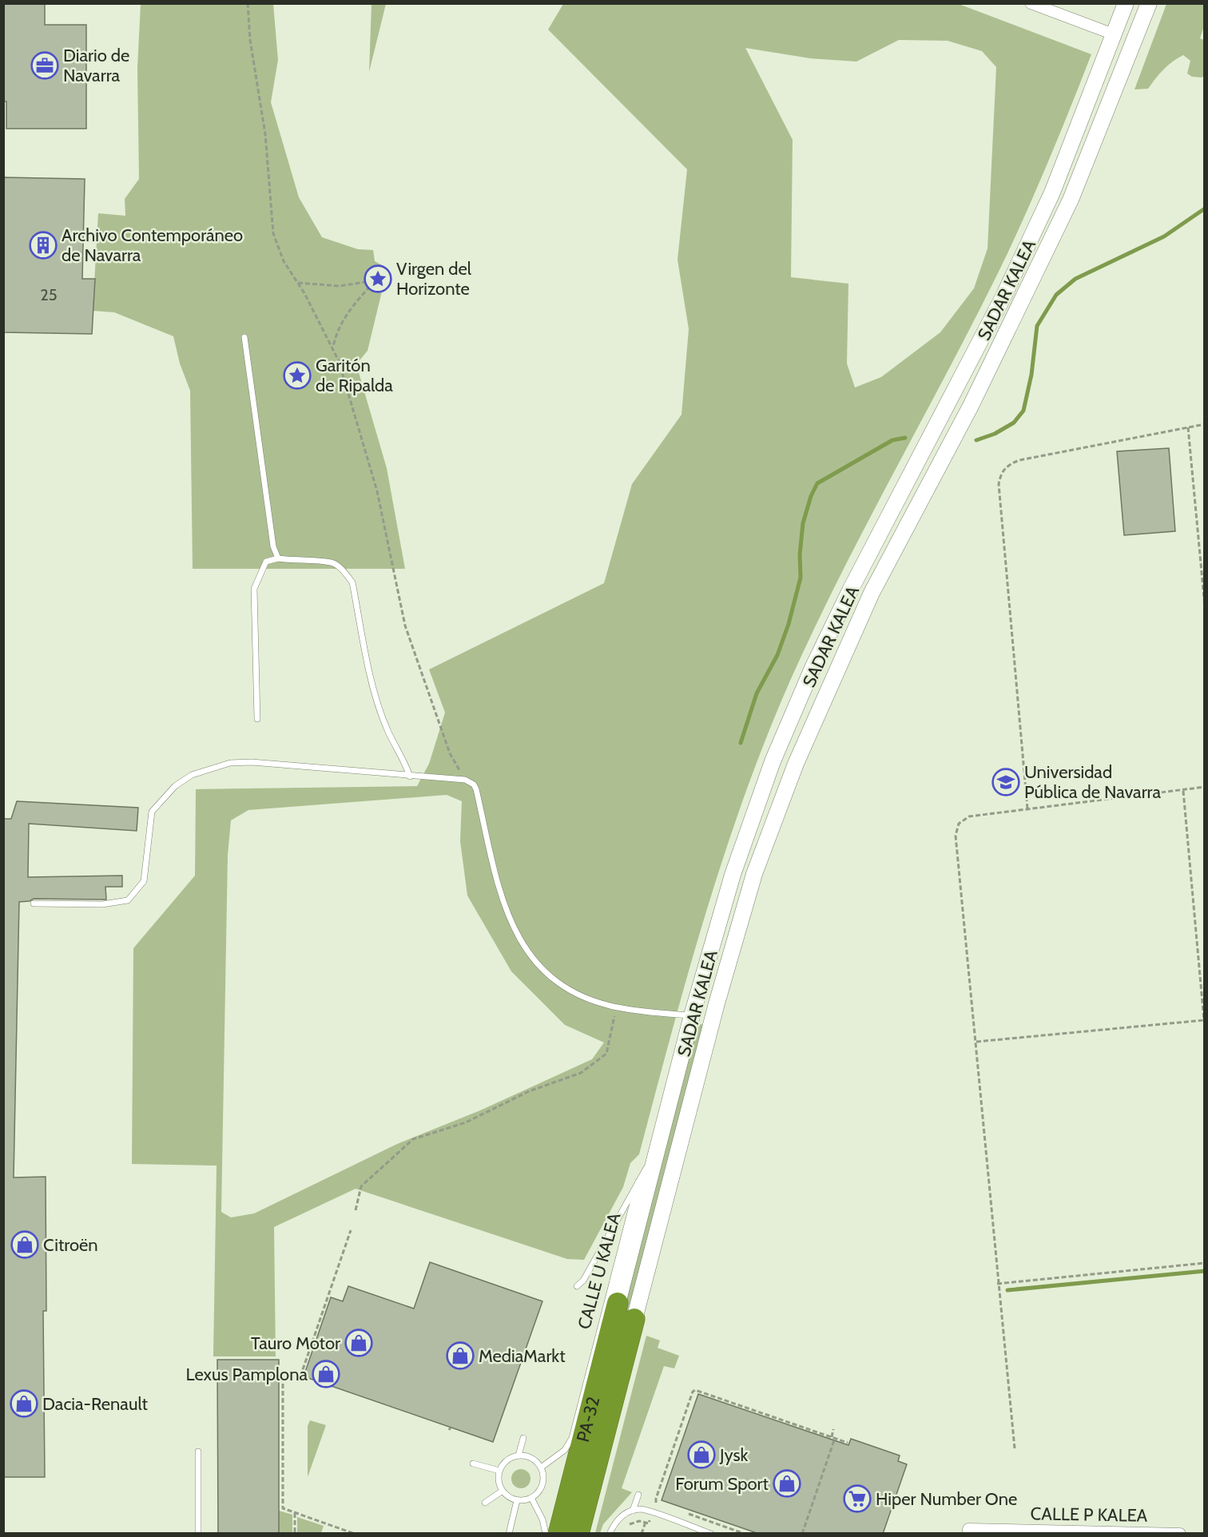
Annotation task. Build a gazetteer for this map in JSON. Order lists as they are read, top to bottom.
{
  "streets": {
    "highway": ["PA-32"],
    "street": ["SADAR KALEA", "CALLE P KALEA"],
    "lane": ["CALLE U KALEA"]
  },
  "crossings": [
    ["SADAR KALEA", "CALLE U KALEA"],
    ["SADAR KALEA", "PA-32"]
  ],
  "places": {
    "office": ["Diario de Navarra"],
    "building": ["Archivo Contemporáneo de Navarra"],
    "place": ["Virgen del Horizonte", "Garitón de Ripalda"],
    "school or university": ["Universidad Pública de Navarra"],
    "shop": [
      "Citroën",
      "Tauro Motor",
      "MediaMarkt",
      "Lexus Pamplona",
      "Dacia-Renault",
      "Jysk",
      "Forum Sport"
    ],
    "supermarket": ["Hiper Number One"]
  },
  "house_numbers": ["25"]
}
